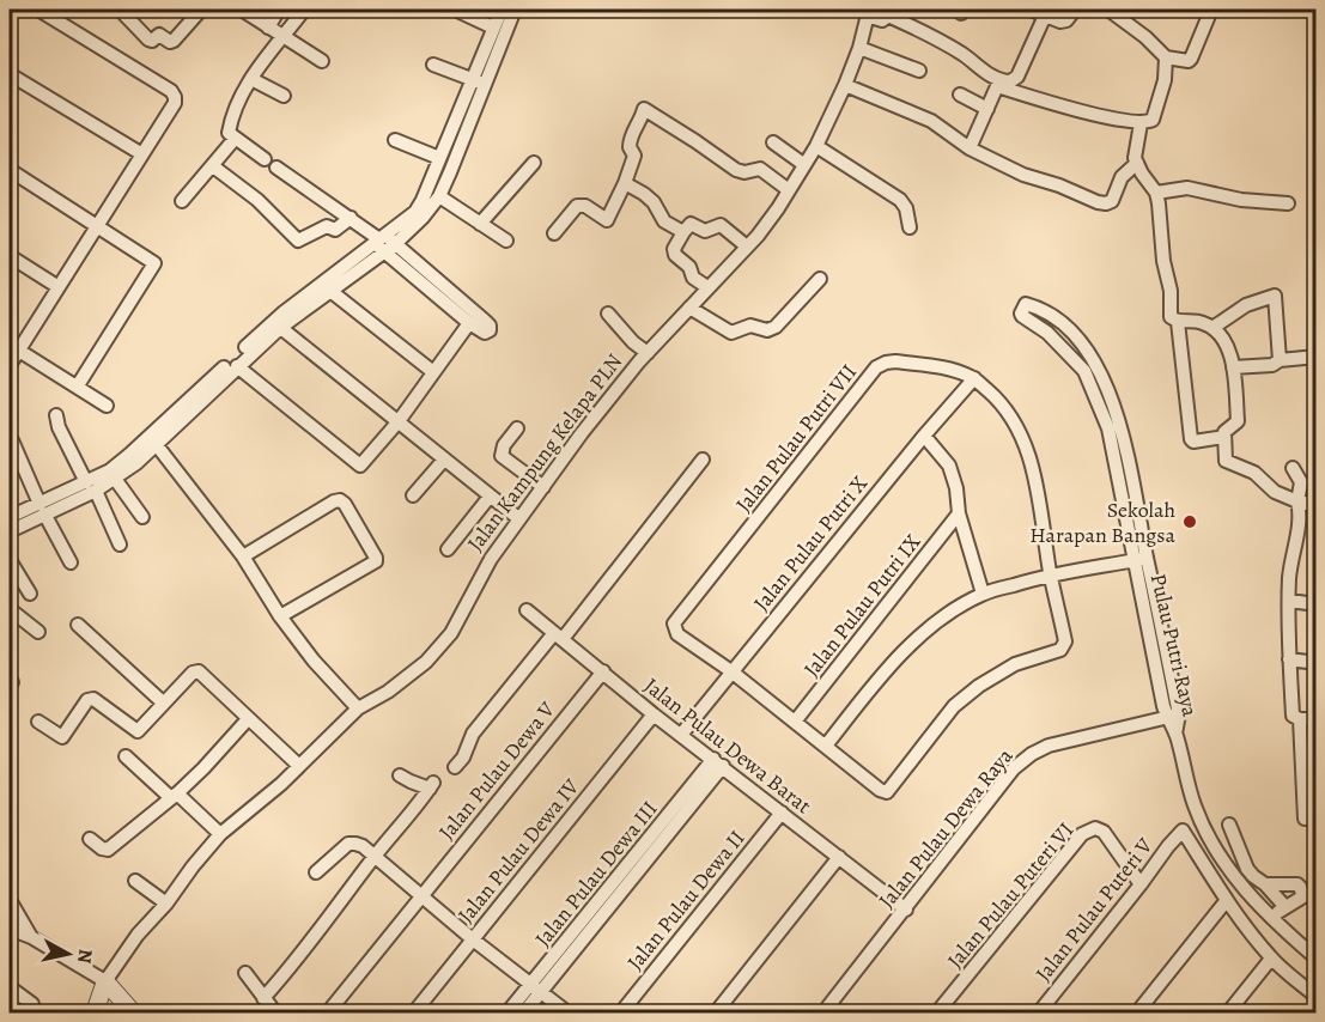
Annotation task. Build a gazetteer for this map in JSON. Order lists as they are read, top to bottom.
{
  "streets": {
    "street": [
      "Jalan Pulau Putri VII",
      "Jalan Kampung Kelapa PLN",
      "Jalan Pulau Putri X",
      "Jalan Pulau Putri IX",
      "Pulau Putri Raya",
      "Jalan Pulau Dewa Barat",
      "Jalan Pulau Dewa V",
      "Jalan Pulau Dewa Raya",
      "Jalan Pulau Dewa IV",
      "Jalan Pulau Dewa III",
      "Jalan Pulau Puteri VI",
      "Jalan Pulau Dewa II",
      "Jalan Pulau Puteri V"
    ]
  },
  "crossings": [
    ["Jalan Pulau Putri VII", "Jalan Pulau Putri X"],
    ["Jalan Pulau Putri VII", "Jalan Pulau Putri IX"],
    ["Jalan Pulau Putri X", "Jalan Pulau Dewa Barat"],
    ["Pulau Putri Raya", "Jalan Pulau Dewa Raya"],
    ["Jalan Pulau Dewa Barat", "Jalan Pulau Dewa V"],
    ["Jalan Pulau Dewa Barat", "Jalan Pulau Dewa Raya"],
    ["Jalan Pulau Dewa Barat", "Jalan Pulau Dewa IV"],
    ["Jalan Pulau Dewa Barat", "Jalan Pulau Dewa III"],
    ["Jalan Pulau Dewa Barat", "Jalan Pulau Dewa II"],
    ["Jalan Pulau Puteri VI", "Jalan Pulau Puteri V"]
  ],
  "places": ["Sekolah Harapan Bangsa"],
  "north": "right"
}
